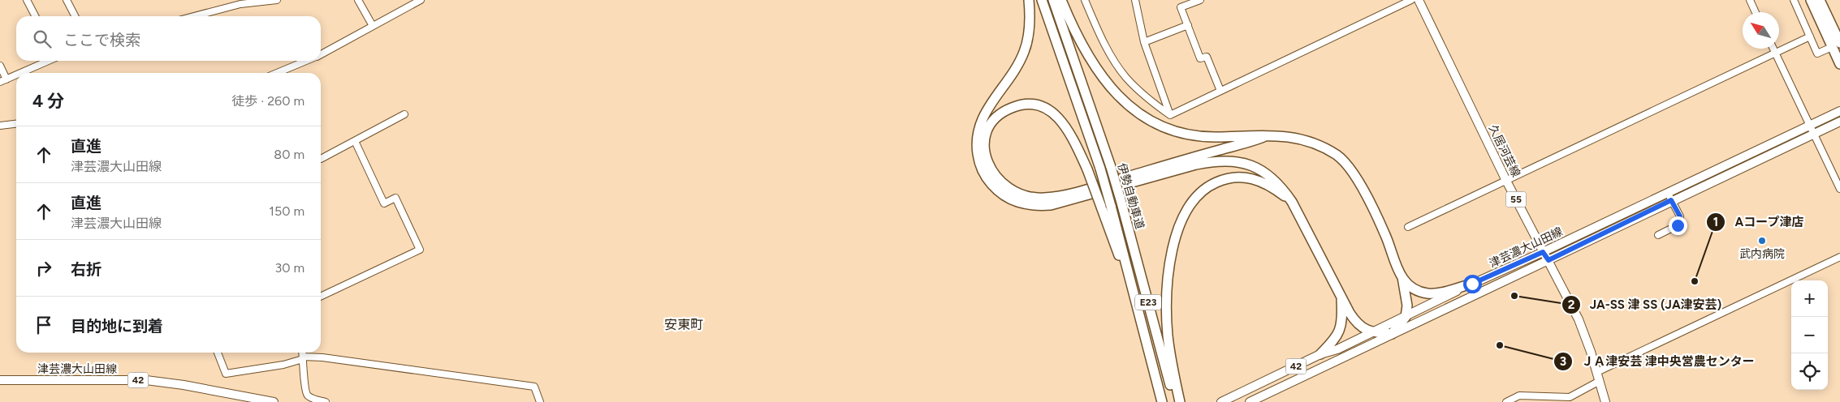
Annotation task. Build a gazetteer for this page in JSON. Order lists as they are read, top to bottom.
{
  "streets": {
    "highway": ["伊勢自動車道", "E23"],
    "main road": [
      "久居河芸線",
      "55",
      "津芸濃大山田線",
      "42"
    ]
  },
  "crossings": [
    ["久居河芸線", "津芸濃大山田線"],
    ["伊勢自動車道", "E23"]
  ],
  "districts": ["安東町"],
  "places": [
    "武内病院",
    "Aコープ津店",
    "JA-SS 津 SS (JA津安芸)",
    "ＪＡ津安芸 津中央営農センター"
  ],
  "north": "top left",
  "page": {
    "search": "ここで検索",
    "heading": ["4 分", "徒歩 · 260 m"],
    "list": [
      ["直進", "津芸濃大山田線", "80 m"],
      ["直進", "津芸濃大山田線", "150 m"],
      ["右折", "30 m"],
      "目的地に到着"
    ],
    "map_buttons": ["+", "−"]
  }
}
